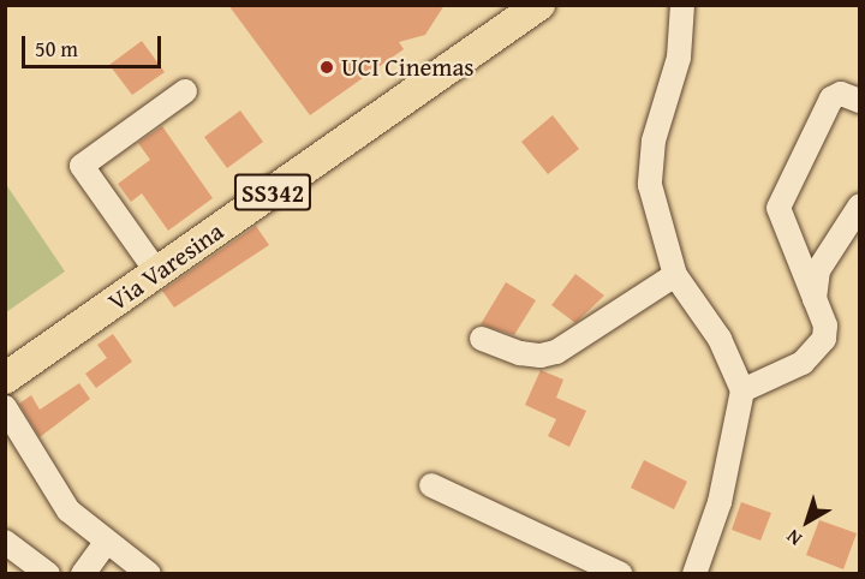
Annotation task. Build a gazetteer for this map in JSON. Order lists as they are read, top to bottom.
{
  "streets": {
    "main road": ["SS342", "Via Varesina"]
  },
  "places": ["UCI Cinemas"],
  "scale_bar": "50 m",
  "north": "bottom left"
}
